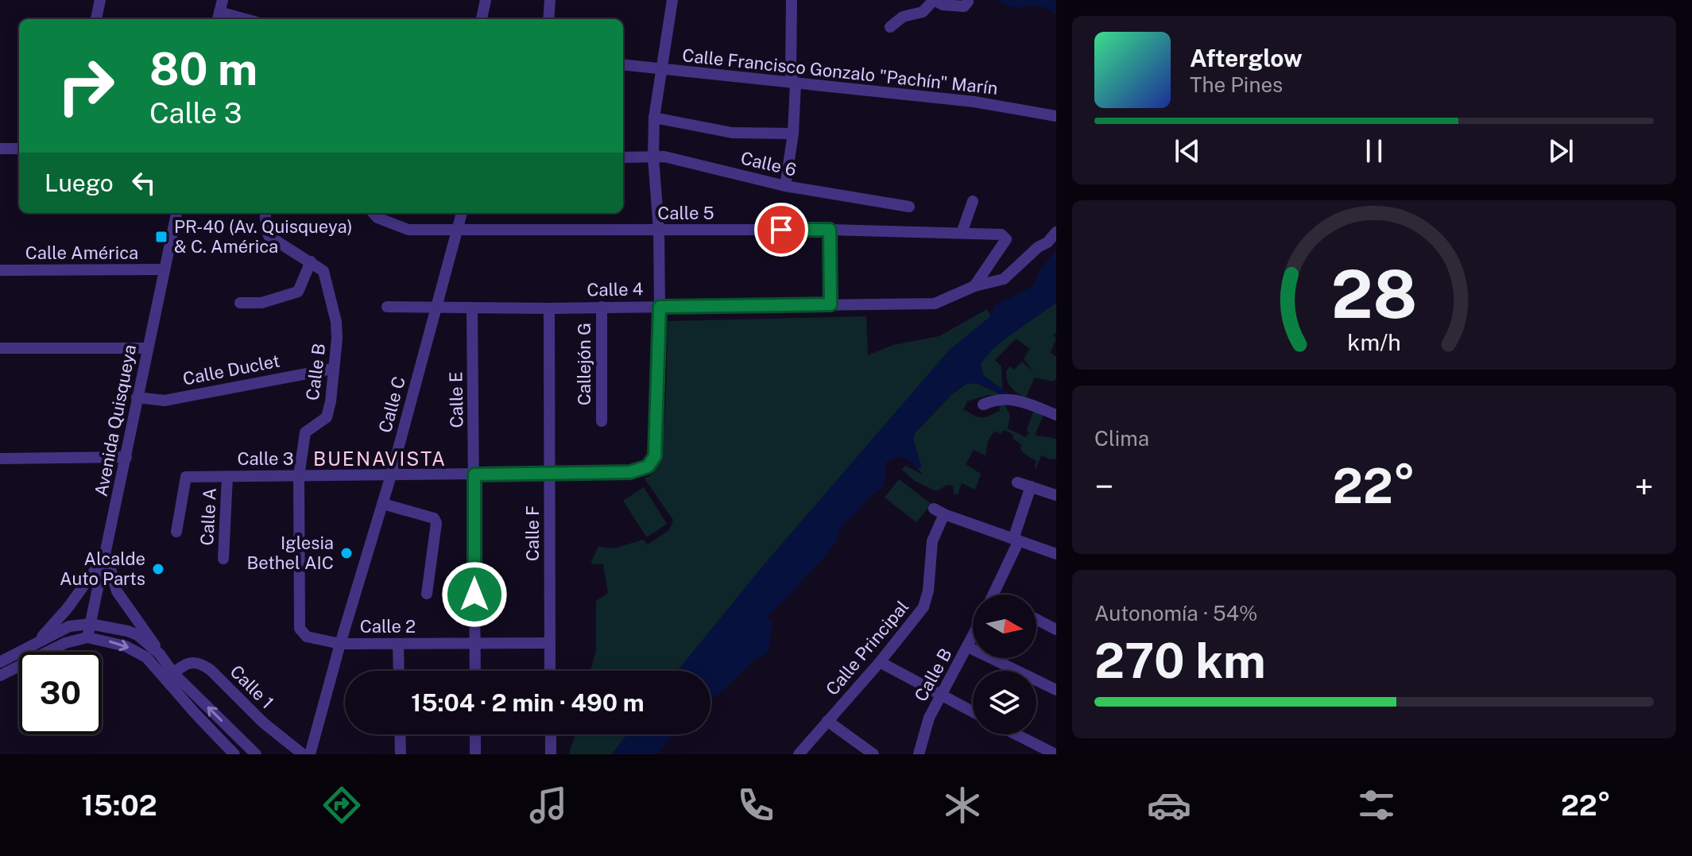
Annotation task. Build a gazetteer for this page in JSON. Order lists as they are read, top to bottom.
{
  "streets": {
    "street": [
      "Calle Francisco Gonzalo \"Pachín\" Marín",
      "Calle 6",
      "Calle 5",
      "Calle América",
      "Calle 4",
      "Callejón G",
      "Calle Duclet",
      "Calle B",
      "Calle E",
      "Calle C",
      "Avenida Quisqueya",
      "Calle 3",
      "Calle A",
      "Calle F",
      "Calle 2",
      "Calle Principal",
      "Calle 1"
    ]
  },
  "crossings": [
    ["Calle 5", "Calle 4"],
    ["Calle 5", "Calle C"],
    ["Calle América", "Avenida Quisqueya"],
    ["Calle 4", "Callejón G"],
    ["Calle 4", "Calle E"],
    ["Calle 4", "Calle C"],
    ["Calle 4", "Calle 3"],
    ["Calle 4", "Calle F"],
    ["Calle Duclet", "Calle B"],
    ["Calle Duclet", "Avenida Quisqueya"],
    ["Calle B", "Calle C"],
    ["Calle B", "Calle 3"],
    ["Calle B", "Calle 2"],
    ["Calle E", "Calle 3"],
    ["Calle E", "Calle 2"],
    ["Calle C", "Calle 3"],
    ["Calle C", "Calle 2"],
    ["Calle 3", "Calle A"],
    ["Calle 3", "Calle F"],
    ["Calle F", "Calle 2"]
  ],
  "districts": ["BUENAVISTA"],
  "places": {
    "transit": ["PR-40 (Av. Quisqueya) & C. América"],
    "other": ["Iglesia Bethel AIC", "Alcalde Auto Parts"]
  },
  "north": "right",
  "page": {
    "turn": ["80 m", "Calle 3"],
    "song": ["Afterglow", "The Pines"],
    "then": "Luego",
    "tile": [
      "Clima",
      ["Autonomía · 54%", "270 km"]
    ],
    "heat": ["−", "22°", "+"],
    "limit": "30",
    "trip": "15:04 · 2 min · 490 m",
    "tabs": ["15:02", "22°"],
    "gauge": ["28", "km/h"]
  }
}
